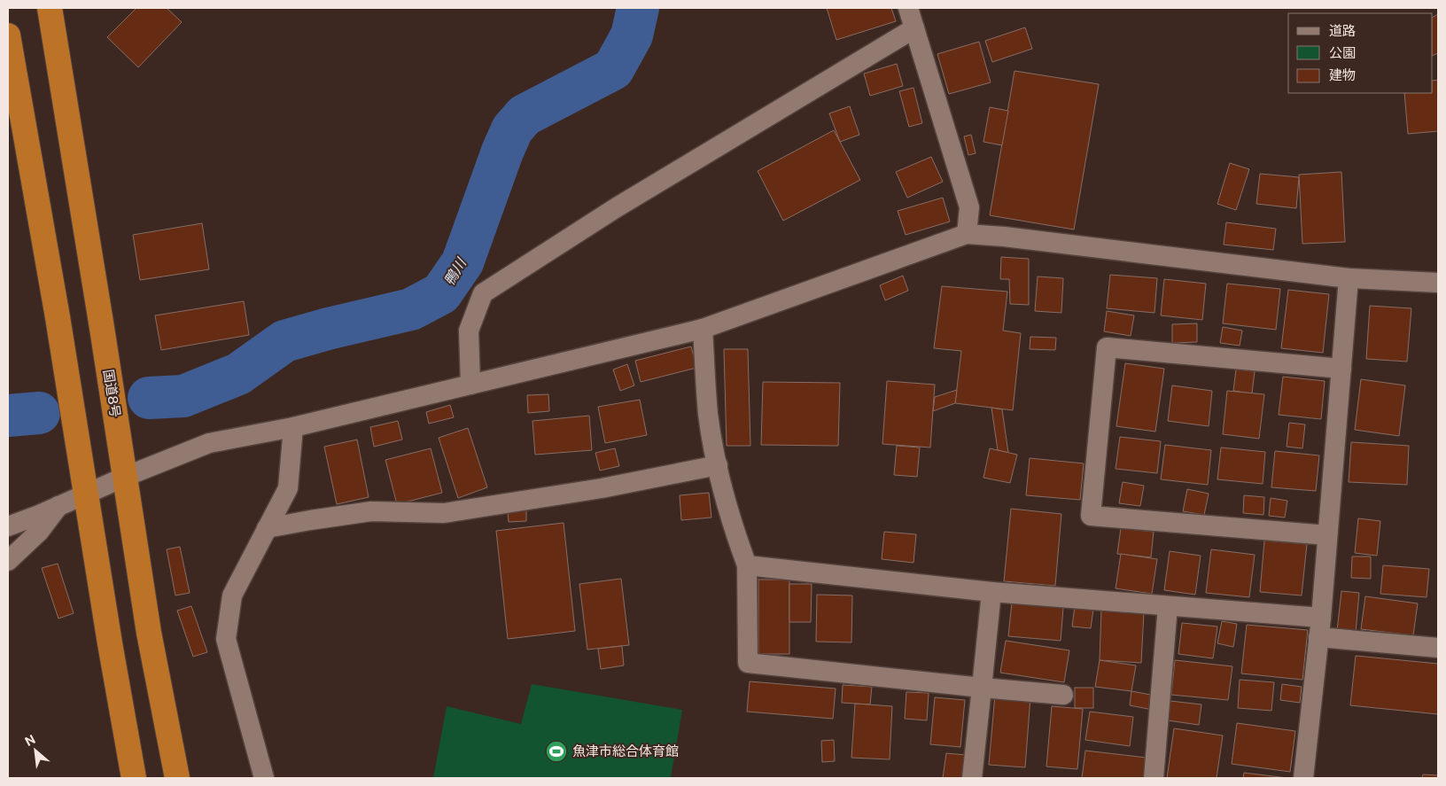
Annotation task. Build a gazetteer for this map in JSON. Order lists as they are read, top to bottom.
{
  "streets": {
    "highway": ["国道8号"]
  },
  "water": ["鴨川"],
  "places": {
    "sports": ["魚津市総合体育館"]
  },
  "legend": ["道路", "公園", "建物"],
  "north": "top left"
}
